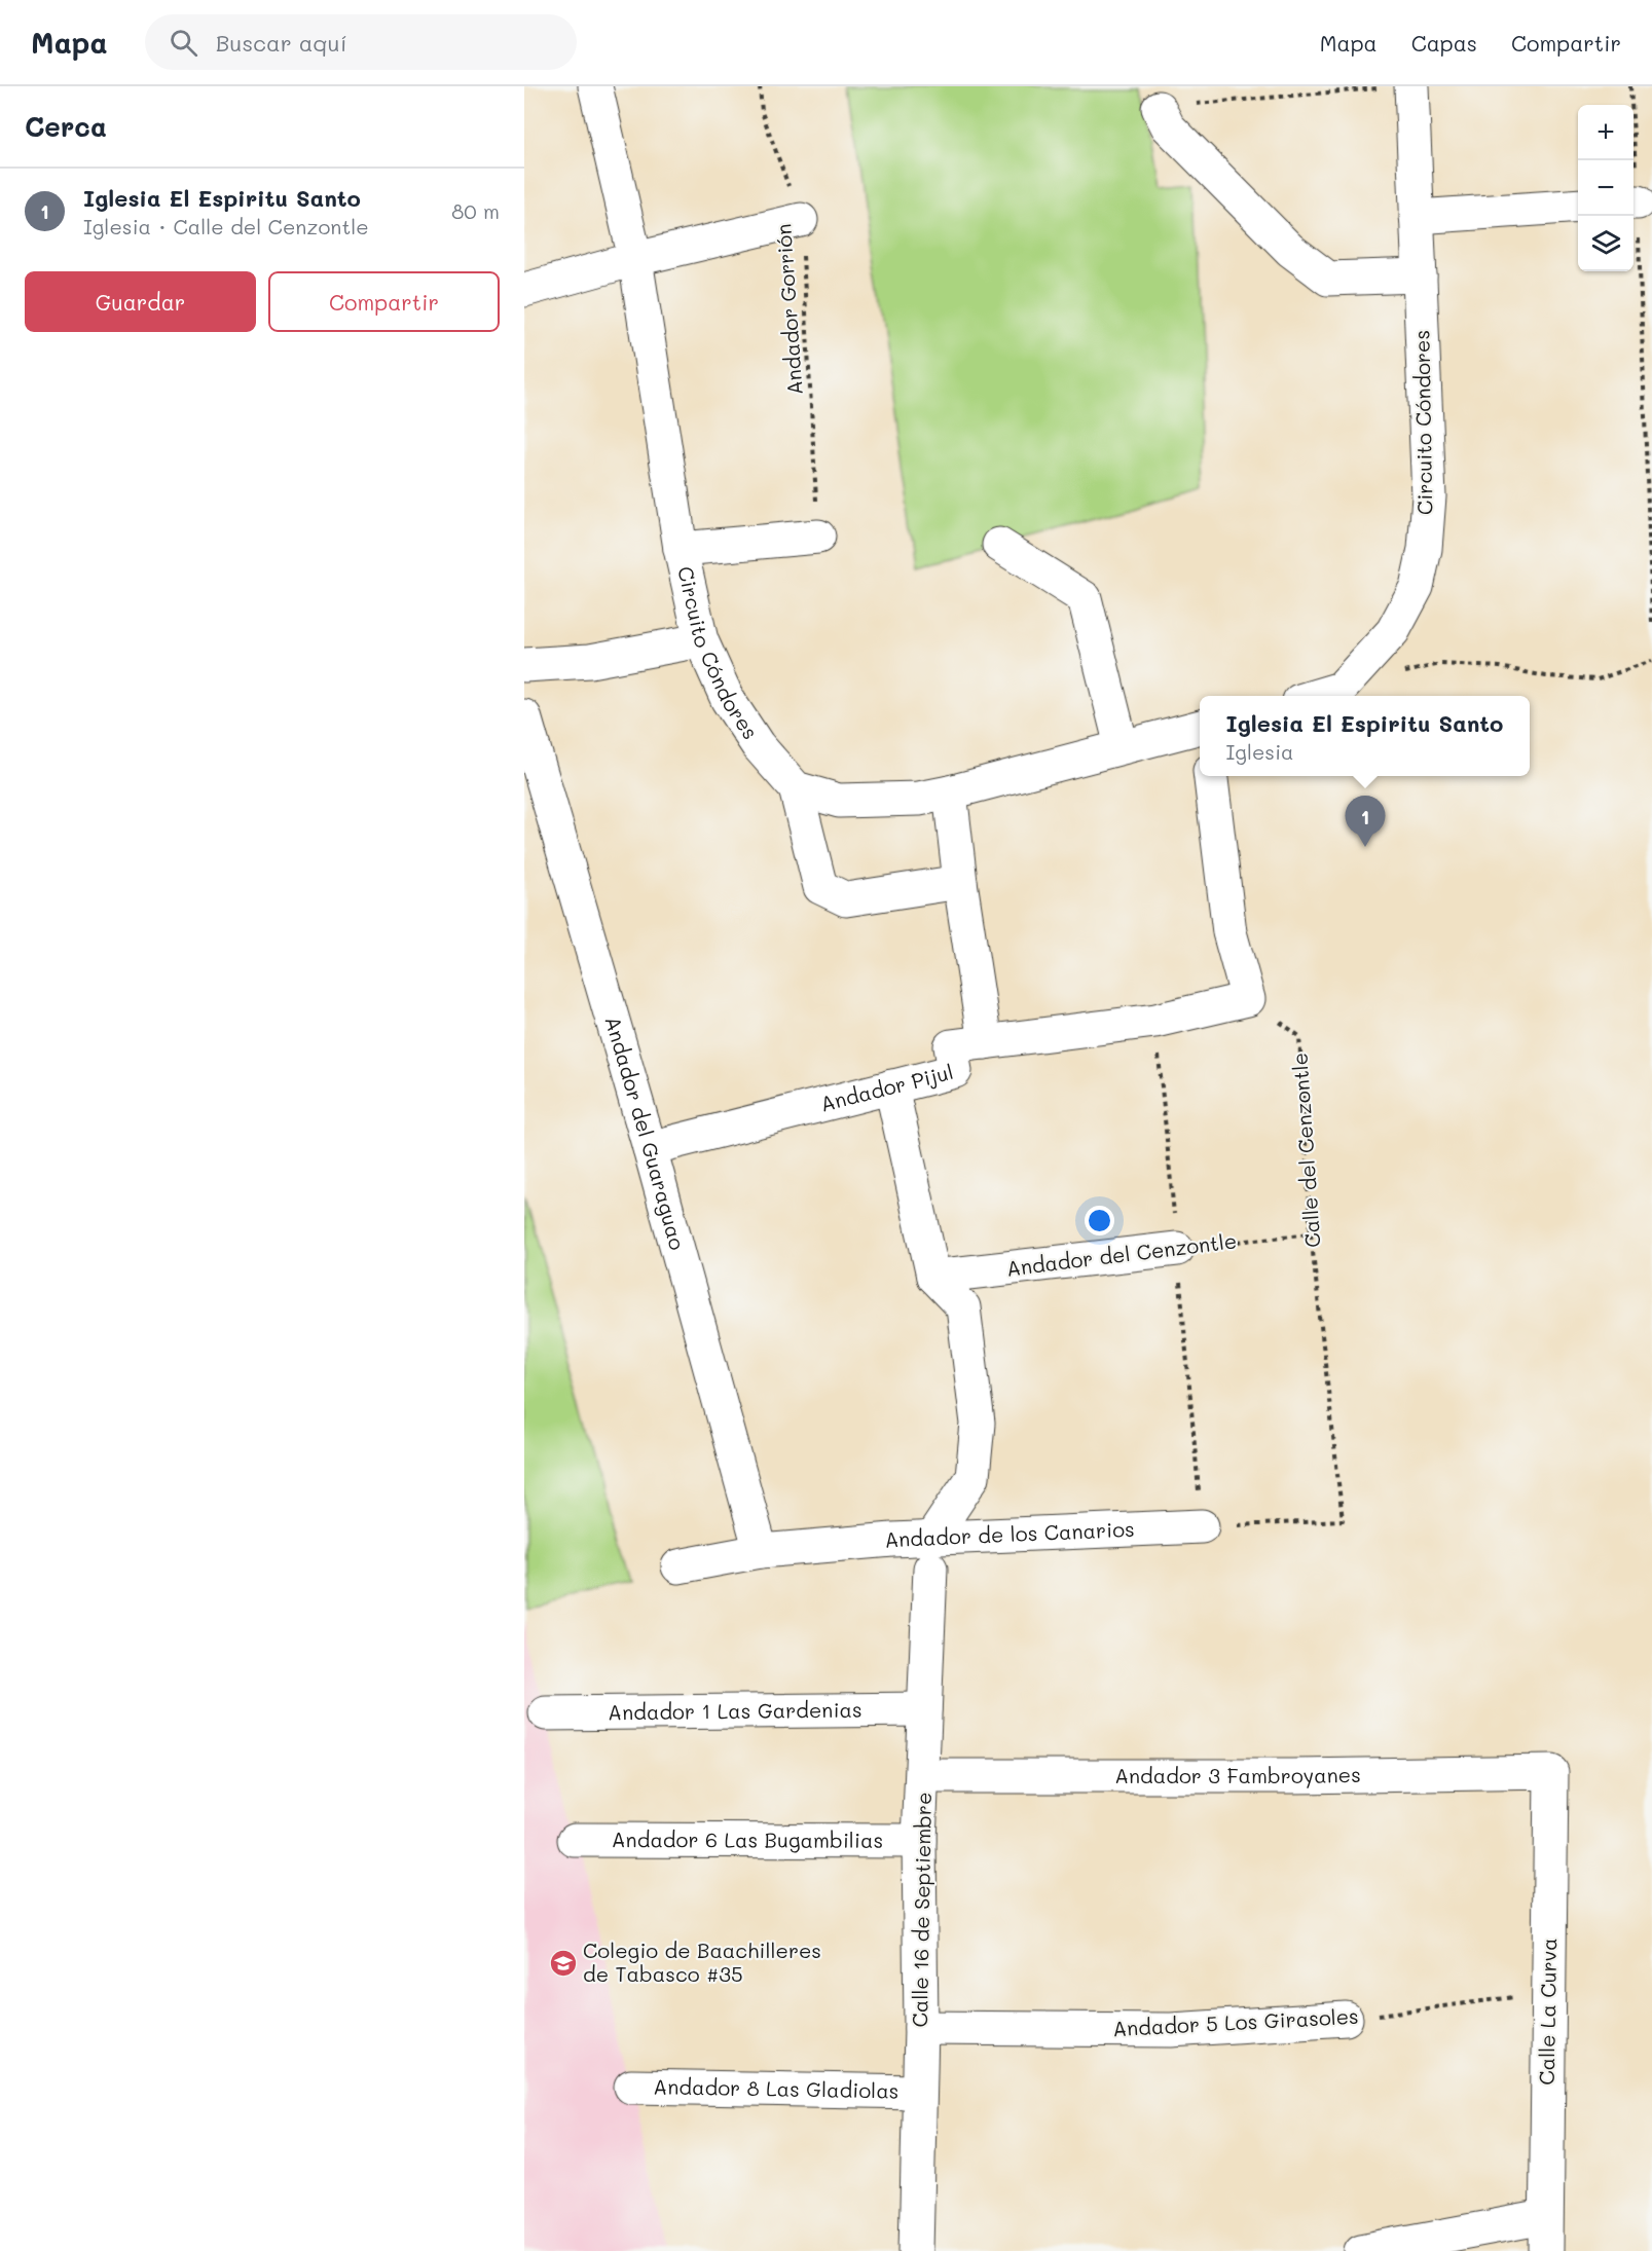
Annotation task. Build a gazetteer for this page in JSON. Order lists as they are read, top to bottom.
{
  "streets": {
    "street": [
      "Circuito Cóndores",
      "Andador Pijul",
      "Andador del Guaraguao",
      "Andador del Cenzontle",
      "Andador de los Canarios",
      "Andador 1 Las Gardenias",
      "Andador 3 Fambroyanes",
      "Andador 6 Las Bugambilias",
      "Calle 16 de Septiembre",
      "Calle La Curva",
      "Andador 5 Los Girasoles",
      "Andador 8 Las Gladiolas"
    ],
    "path": ["Andador Gorrión", "Calle del Cenzontle"]
  },
  "crossings": [
    ["Andador Pijul", "Andador del Guaraguao"],
    ["Andador Pijul", "Calle del Cenzontle"],
    ["Andador del Guaraguao", "Andador de los Canarios"],
    ["Calle del Cenzontle", "Andador del Cenzontle"],
    ["Calle del Cenzontle", "Andador de los Canarios"],
    ["Andador de los Canarios", "Calle 16 de Septiembre"],
    ["Andador 1 Las Gardenias", "Calle 16 de Septiembre"],
    ["Andador 3 Fambroyanes", "Calle 16 de Septiembre"],
    ["Andador 3 Fambroyanes", "Calle La Curva"],
    ["Andador 6 Las Bugambilias", "Calle 16 de Septiembre"],
    ["Calle 16 de Septiembre", "Andador 5 Los Girasoles"],
    ["Calle 16 de Septiembre", "Andador 8 Las Gladiolas"],
    ["Calle La Curva", "Andador 5 Los Girasoles"]
  ],
  "places": {
    "school or university": ["Colegio de Baachilleres de Tabasco #35"]
  },
  "page": {
    "header": "Mapa",
    "search": "Buscar aquí",
    "nav": ["Mapa", "Capas", "Compartir"],
    "heading": "Cerca",
    "map_buttons": ["+", "−"],
    "list": [
      {
        "mark": "1",
        "name": "Iglesia El Espiritu Santo",
        "note": "Iglesia · Calle del Cenzontle",
        "value": "80 m"
      }
    ],
    "buttons": ["Guardar", "Compartir"],
    "popup": ["Iglesia El Espiritu Santo", "Iglesia"],
    "pins": "1"
  }
}
